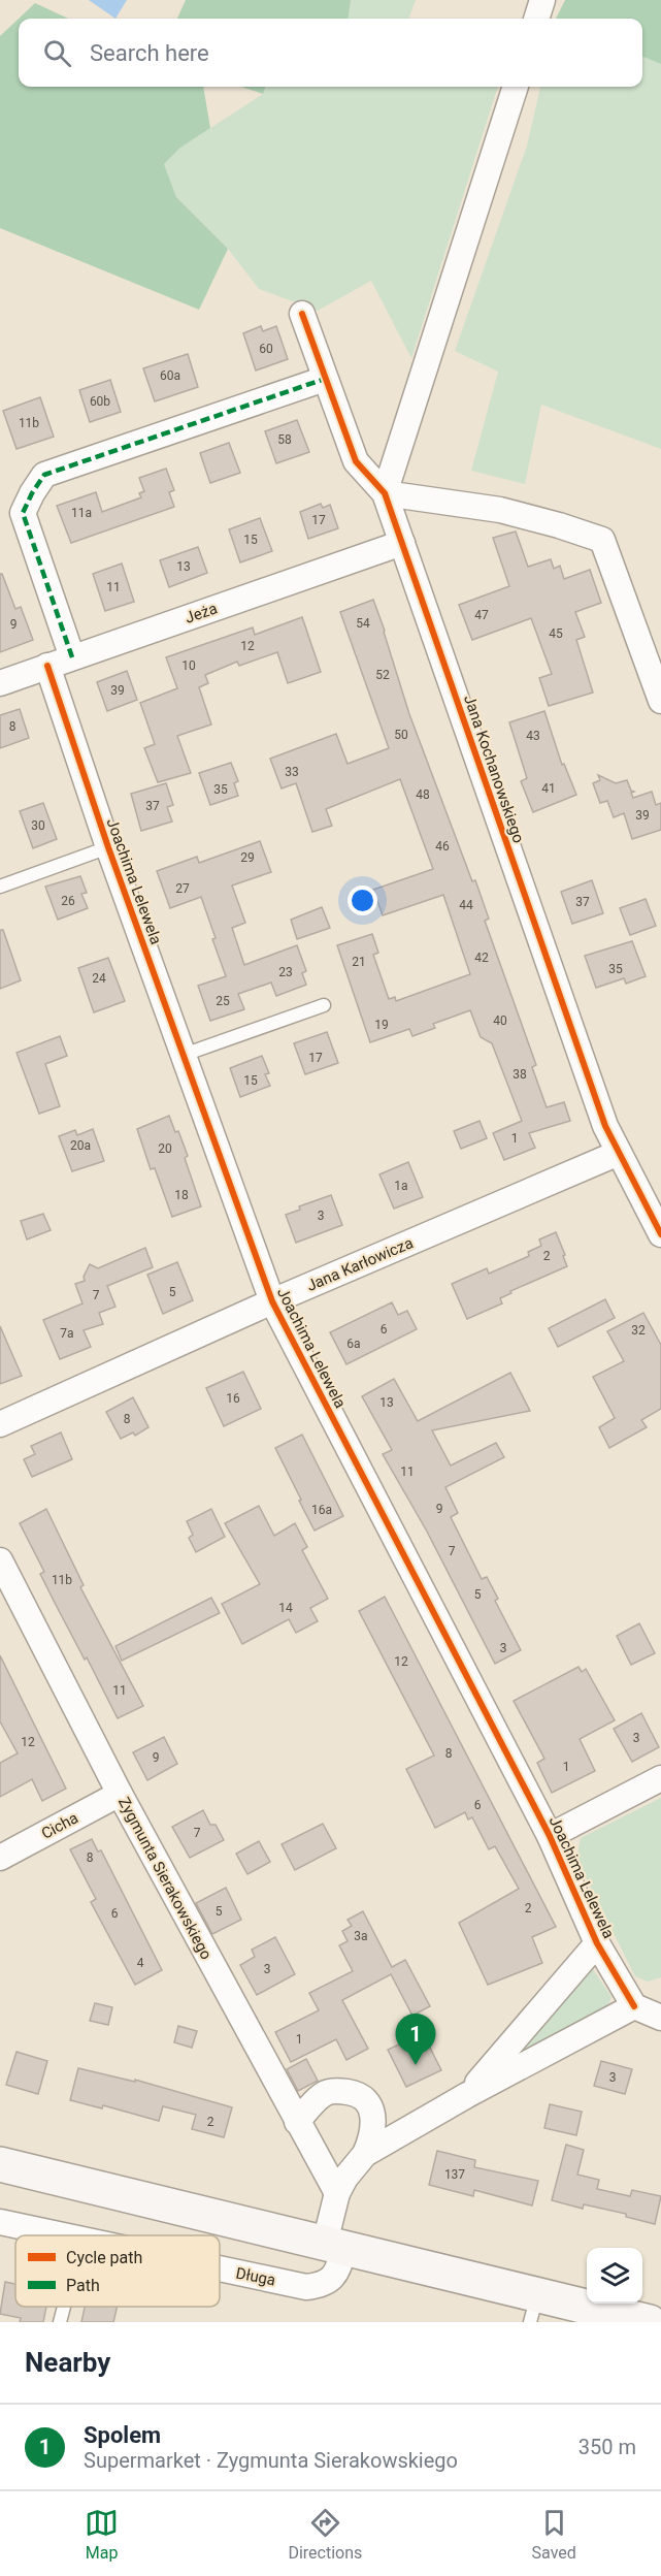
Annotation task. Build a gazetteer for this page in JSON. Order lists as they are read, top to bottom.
{
  "streets": {
    "street": [
      "Jeża",
      "Jana Kochanowskiego",
      "Joachima Lelewela",
      "Jana Karłowicza",
      "Cicha",
      "Zygmunta Sierakowskiego",
      "Długa"
    ]
  },
  "crossings": [
    ["Jeża", "Jana Kochanowskiego"],
    ["Jeża", "Joachima Lelewela"],
    ["Jana Kochanowskiego", "Jana Karłowicza"],
    ["Joachima Lelewela", "Jana Karłowicza"],
    ["Cicha", "Zygmunta Sierakowskiego"]
  ],
  "house_numbers": [
    "60",
    "60a",
    "60b",
    "11b",
    "58",
    "11a",
    "17",
    "15",
    "13",
    "11",
    "47",
    "54",
    "9",
    "45",
    "12",
    "10",
    "52",
    "39",
    "8",
    "50",
    "43",
    "33",
    "41",
    "35",
    "48",
    "37",
    "39",
    "30",
    "46",
    "29",
    "27",
    "26",
    "37",
    "44",
    "42",
    "21",
    "35",
    "23",
    "24",
    "25",
    "40",
    "19",
    "17",
    "38",
    "15",
    "1",
    "20a",
    "20",
    "1a",
    "18",
    "3",
    "2",
    "5",
    "7",
    "6",
    "32",
    "7a",
    "6a",
    "16",
    "13",
    "8",
    "11",
    "9",
    "16a",
    "7",
    "11b",
    "5",
    "14",
    "3",
    "12",
    "11",
    "3",
    "12",
    "8",
    "9",
    "1",
    "6",
    "7",
    "8",
    "2",
    "5",
    "6",
    "3a",
    "4",
    "3",
    "1",
    "3",
    "2",
    "137"
  ],
  "legend": ["Cycle path", "Path"],
  "page": {
    "search": "Search here",
    "pins": "1",
    "heading": "Nearby",
    "list": [
      {
        "mark": "1",
        "name": "Spolem",
        "note": "Supermarket · Zygmunta Sierakowskiego",
        "value": "350 m"
      }
    ],
    "nav": ["Map", "Directions", "Saved"]
  }
}
